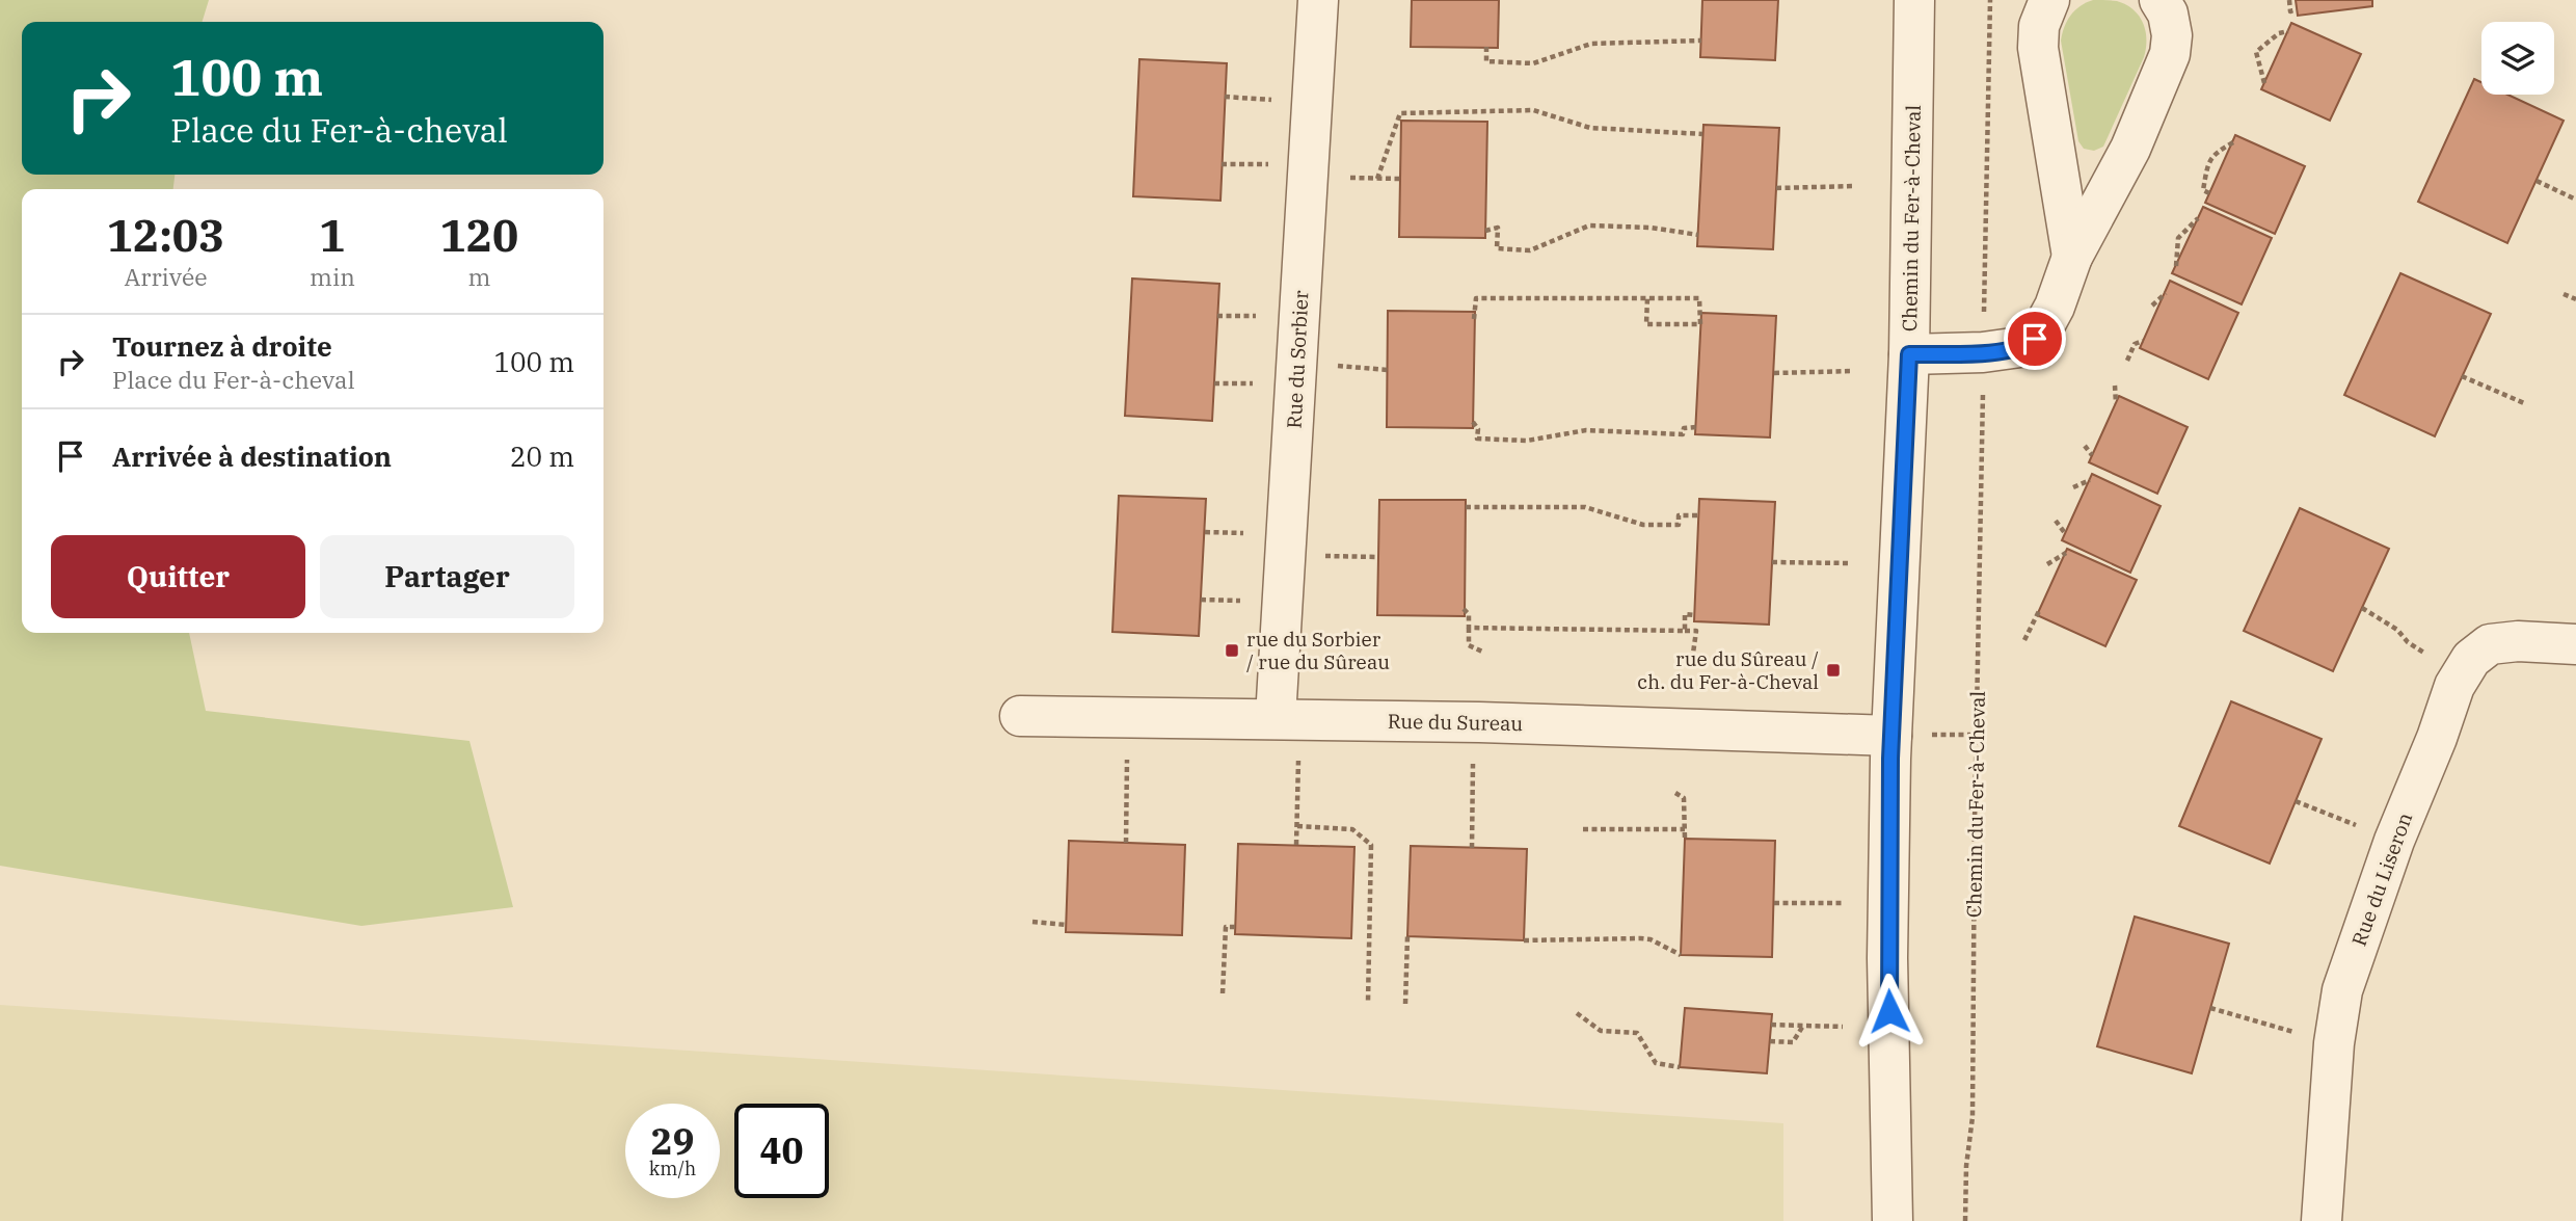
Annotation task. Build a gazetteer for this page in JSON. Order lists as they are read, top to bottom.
{
  "streets": {
    "street": [
      "Chemin du Fer-à-Cheval",
      "Rue du Sorbier",
      "Rue du Sureau",
      "Rue du Liseron"
    ]
  },
  "crossings": [
    ["Chemin du Fer-à-Cheval", "Rue du Sureau"],
    ["Rue du Sorbier", "Rue du Sureau"]
  ],
  "places": {
    "transit": ["rue du Sorbier / rue du Sûreau", "rue du Sûreau / ch. du Fer-à-Cheval"]
  },
  "page": {
    "turn": ["100 m", "Place du Fer-à-cheval"],
    "eta": [
      "12:03",
      "Arrivée",
      "1",
      "min",
      "120",
      "m"
    ],
    "list": [
      {
        "name": "Tournez à droite",
        "note": "Place du Fer-à-cheval",
        "value": "100 m"
      },
      {
        "name": "Arrivée à destination",
        "value": "20 m"
      }
    ],
    "buttons": ["Quitter", "Partager"],
    "speed": "29 km/h",
    "limit": "40"
  }
}
